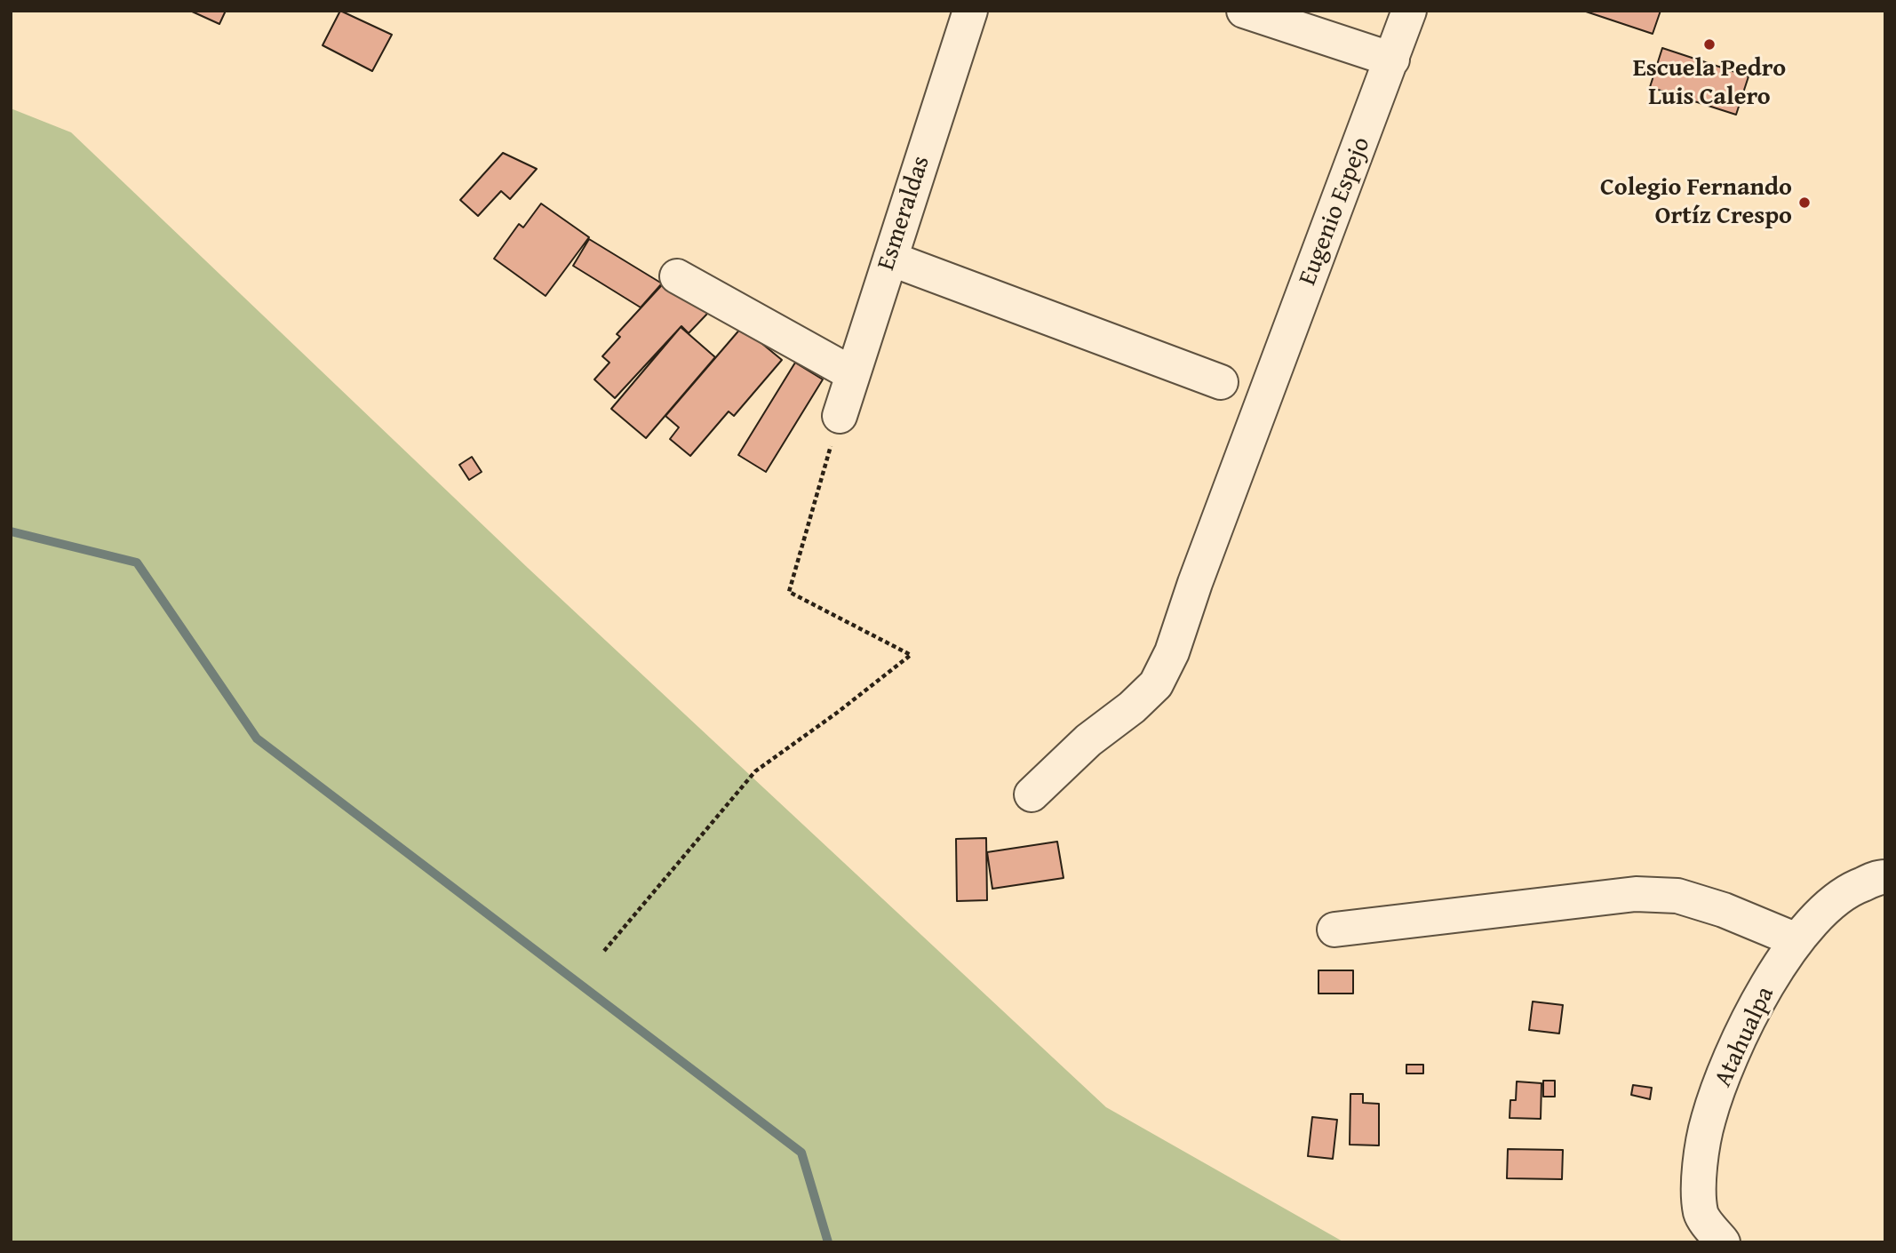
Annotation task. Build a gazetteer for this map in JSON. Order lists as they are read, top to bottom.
{
  "streets": {
    "street": ["Eugenio Espejo", "Esmeraldas", "Atahualpa"]
  },
  "places": ["Escuela Pedro Luis Calero", "Colegio Fernando Ortíz Crespo"]
}
